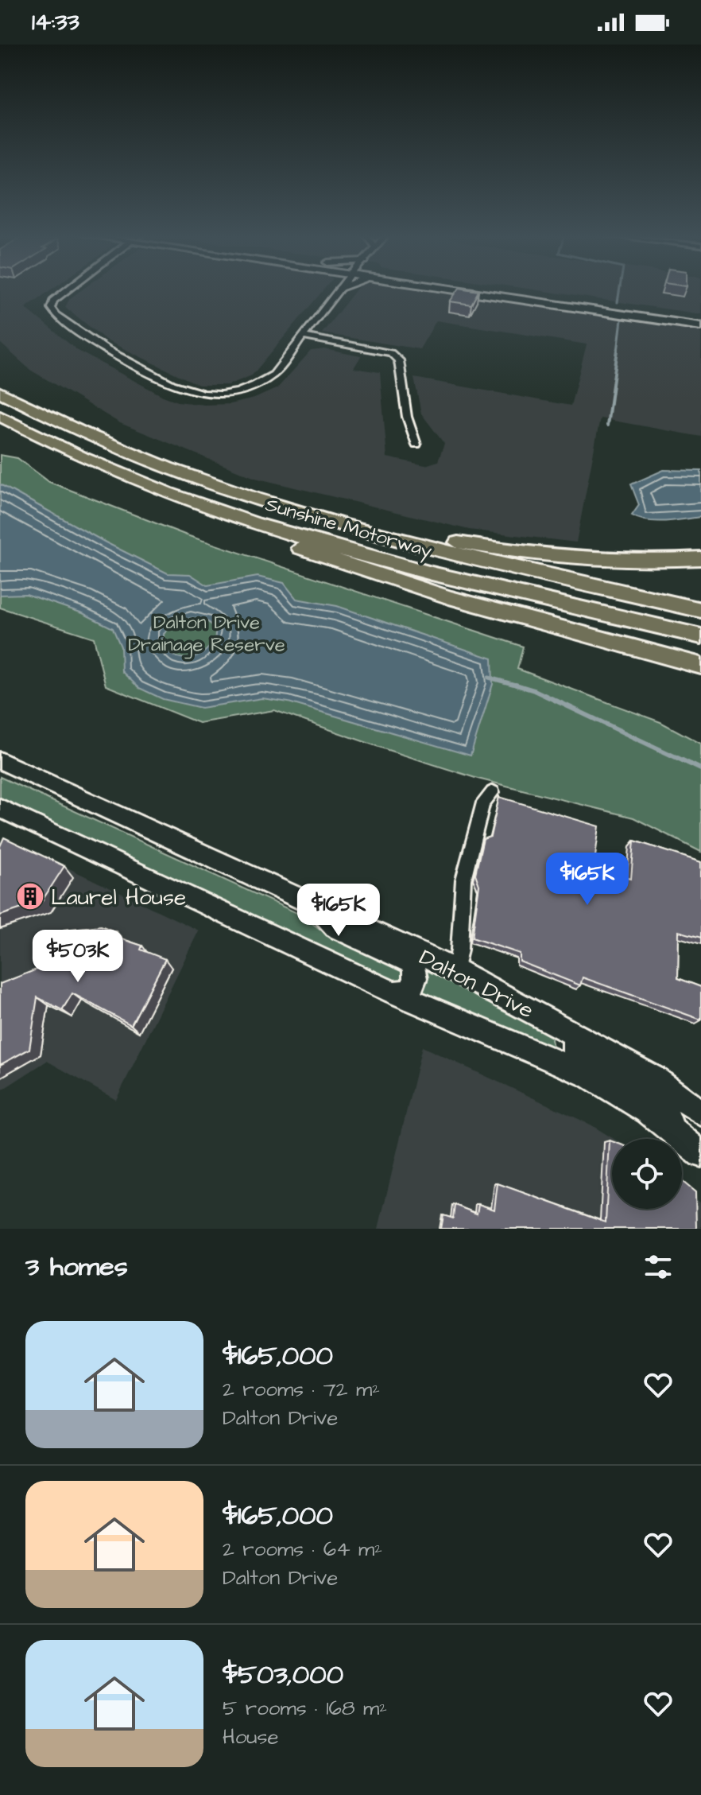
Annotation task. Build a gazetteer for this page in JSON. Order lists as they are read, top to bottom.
{
  "streets": {
    "highway": ["Sunshine Motorway"],
    "main road": ["Dalton Drive"]
  },
  "parks": ["Dalton Drive Drainage Reserve"],
  "places": {
    "building": ["Laurel House"]
  },
  "page": {
    "status": "14:33",
    "price": ["$165K", "$165K", "$503K"],
    "heading": "3 homes",
    "list": [
      {
        "name": "$165,000",
        "note": "2 rooms · 72 m² · Dalton Drive"
      },
      {
        "name": "$165,000",
        "note": "2 rooms · 64 m² · Dalton Drive"
      },
      {
        "name": "$503,000",
        "note": "5 rooms · 168 m² · House"
      }
    ]
  }
}
